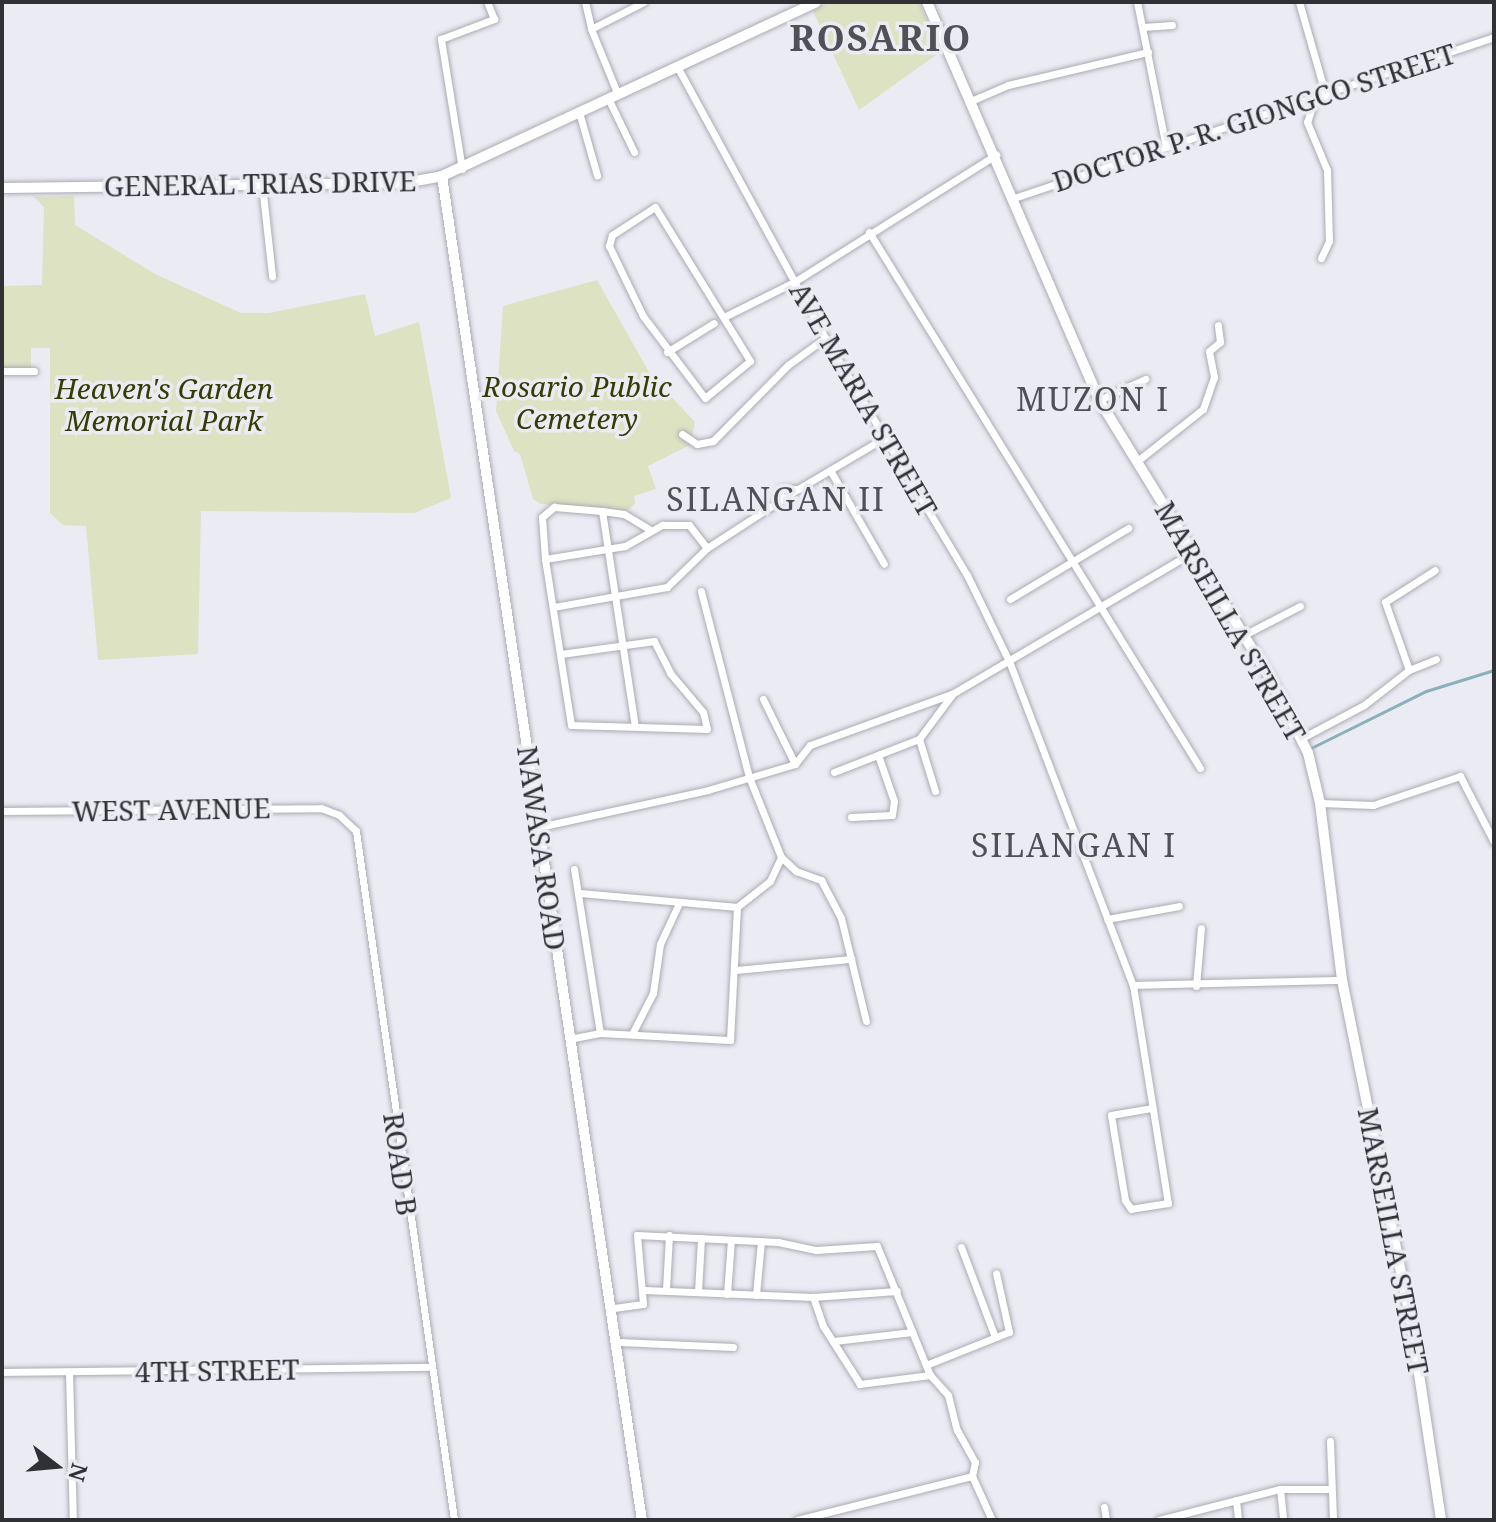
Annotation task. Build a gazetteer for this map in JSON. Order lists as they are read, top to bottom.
{
  "streets": {
    "main road": ["GENERAL TRIAS DRIVE", "MARSEILLA STREET", "NAWASA ROAD"],
    "street": [
      "DOCTOR P. R. GIONGCO STREET",
      "AVE MARIA STREET",
      "WEST AVENUE",
      "ROAD B",
      "4TH STREET"
    ]
  },
  "crossings": [
    ["DOCTOR P. R. GIONGCO STREET", "MARSEILLA STREET"],
    ["GENERAL TRIAS DRIVE", "AVE MARIA STREET"],
    ["GENERAL TRIAS DRIVE", "NAWASA ROAD"],
    ["WEST AVENUE", "ROAD B"],
    ["ROAD B", "4TH STREET"]
  ],
  "districts": [
    "ROSARIO",
    "MUZON I",
    "SILANGAN II",
    "SILANGAN I"
  ],
  "parks": ["Rosario Public Cemetery", "Heaven's Garden Memorial Park"],
  "north": "right"
}
